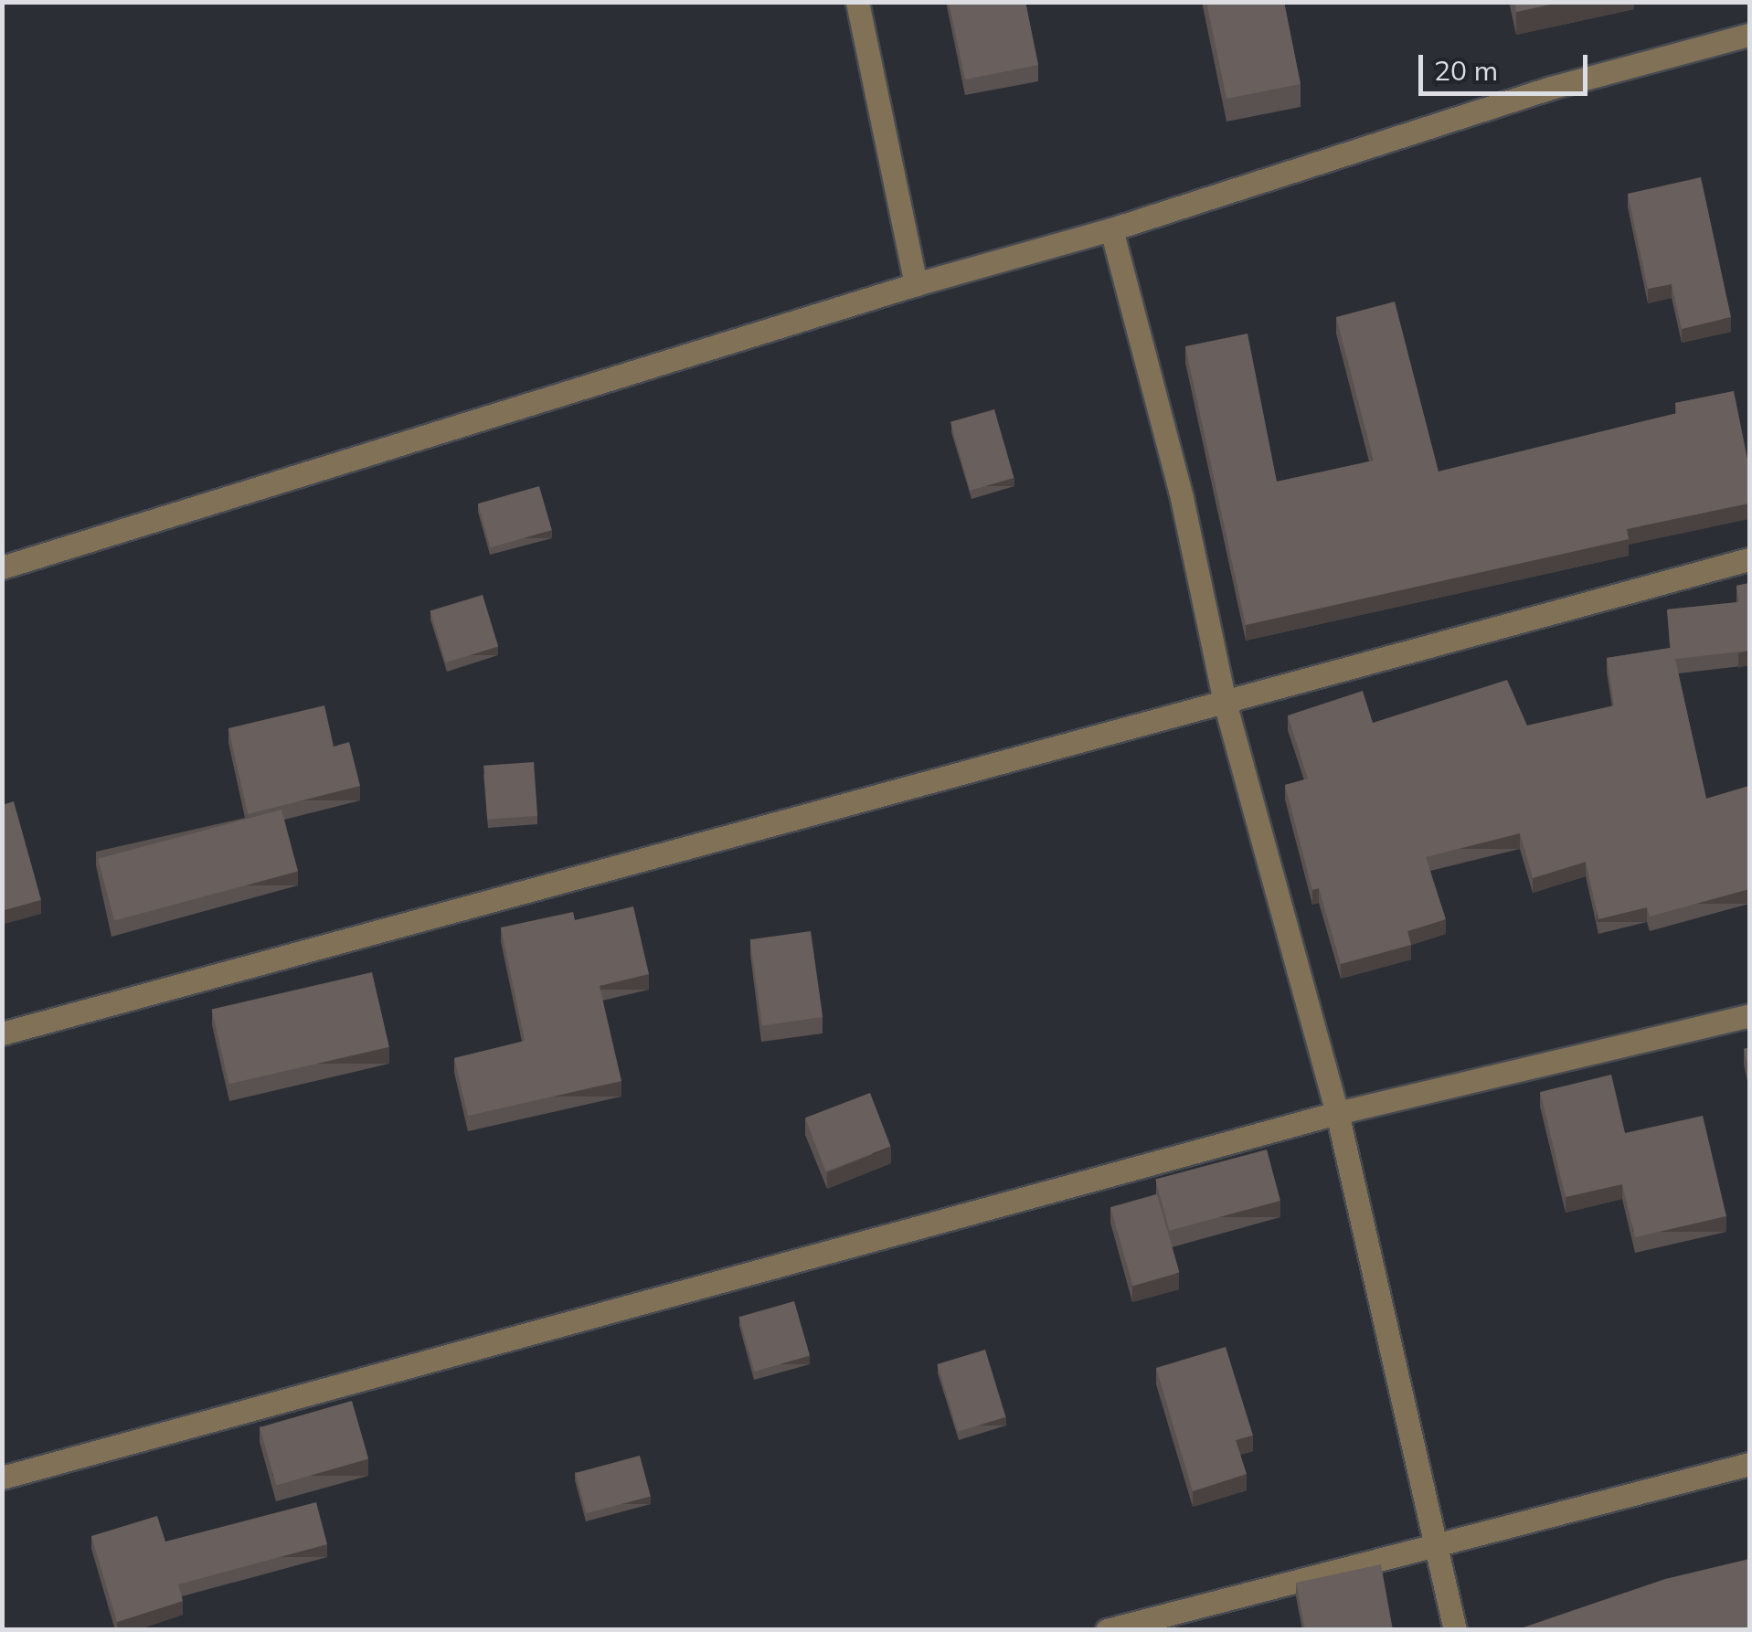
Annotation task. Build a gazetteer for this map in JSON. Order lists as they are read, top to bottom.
{
  "scale_bar": "20 m"
}
